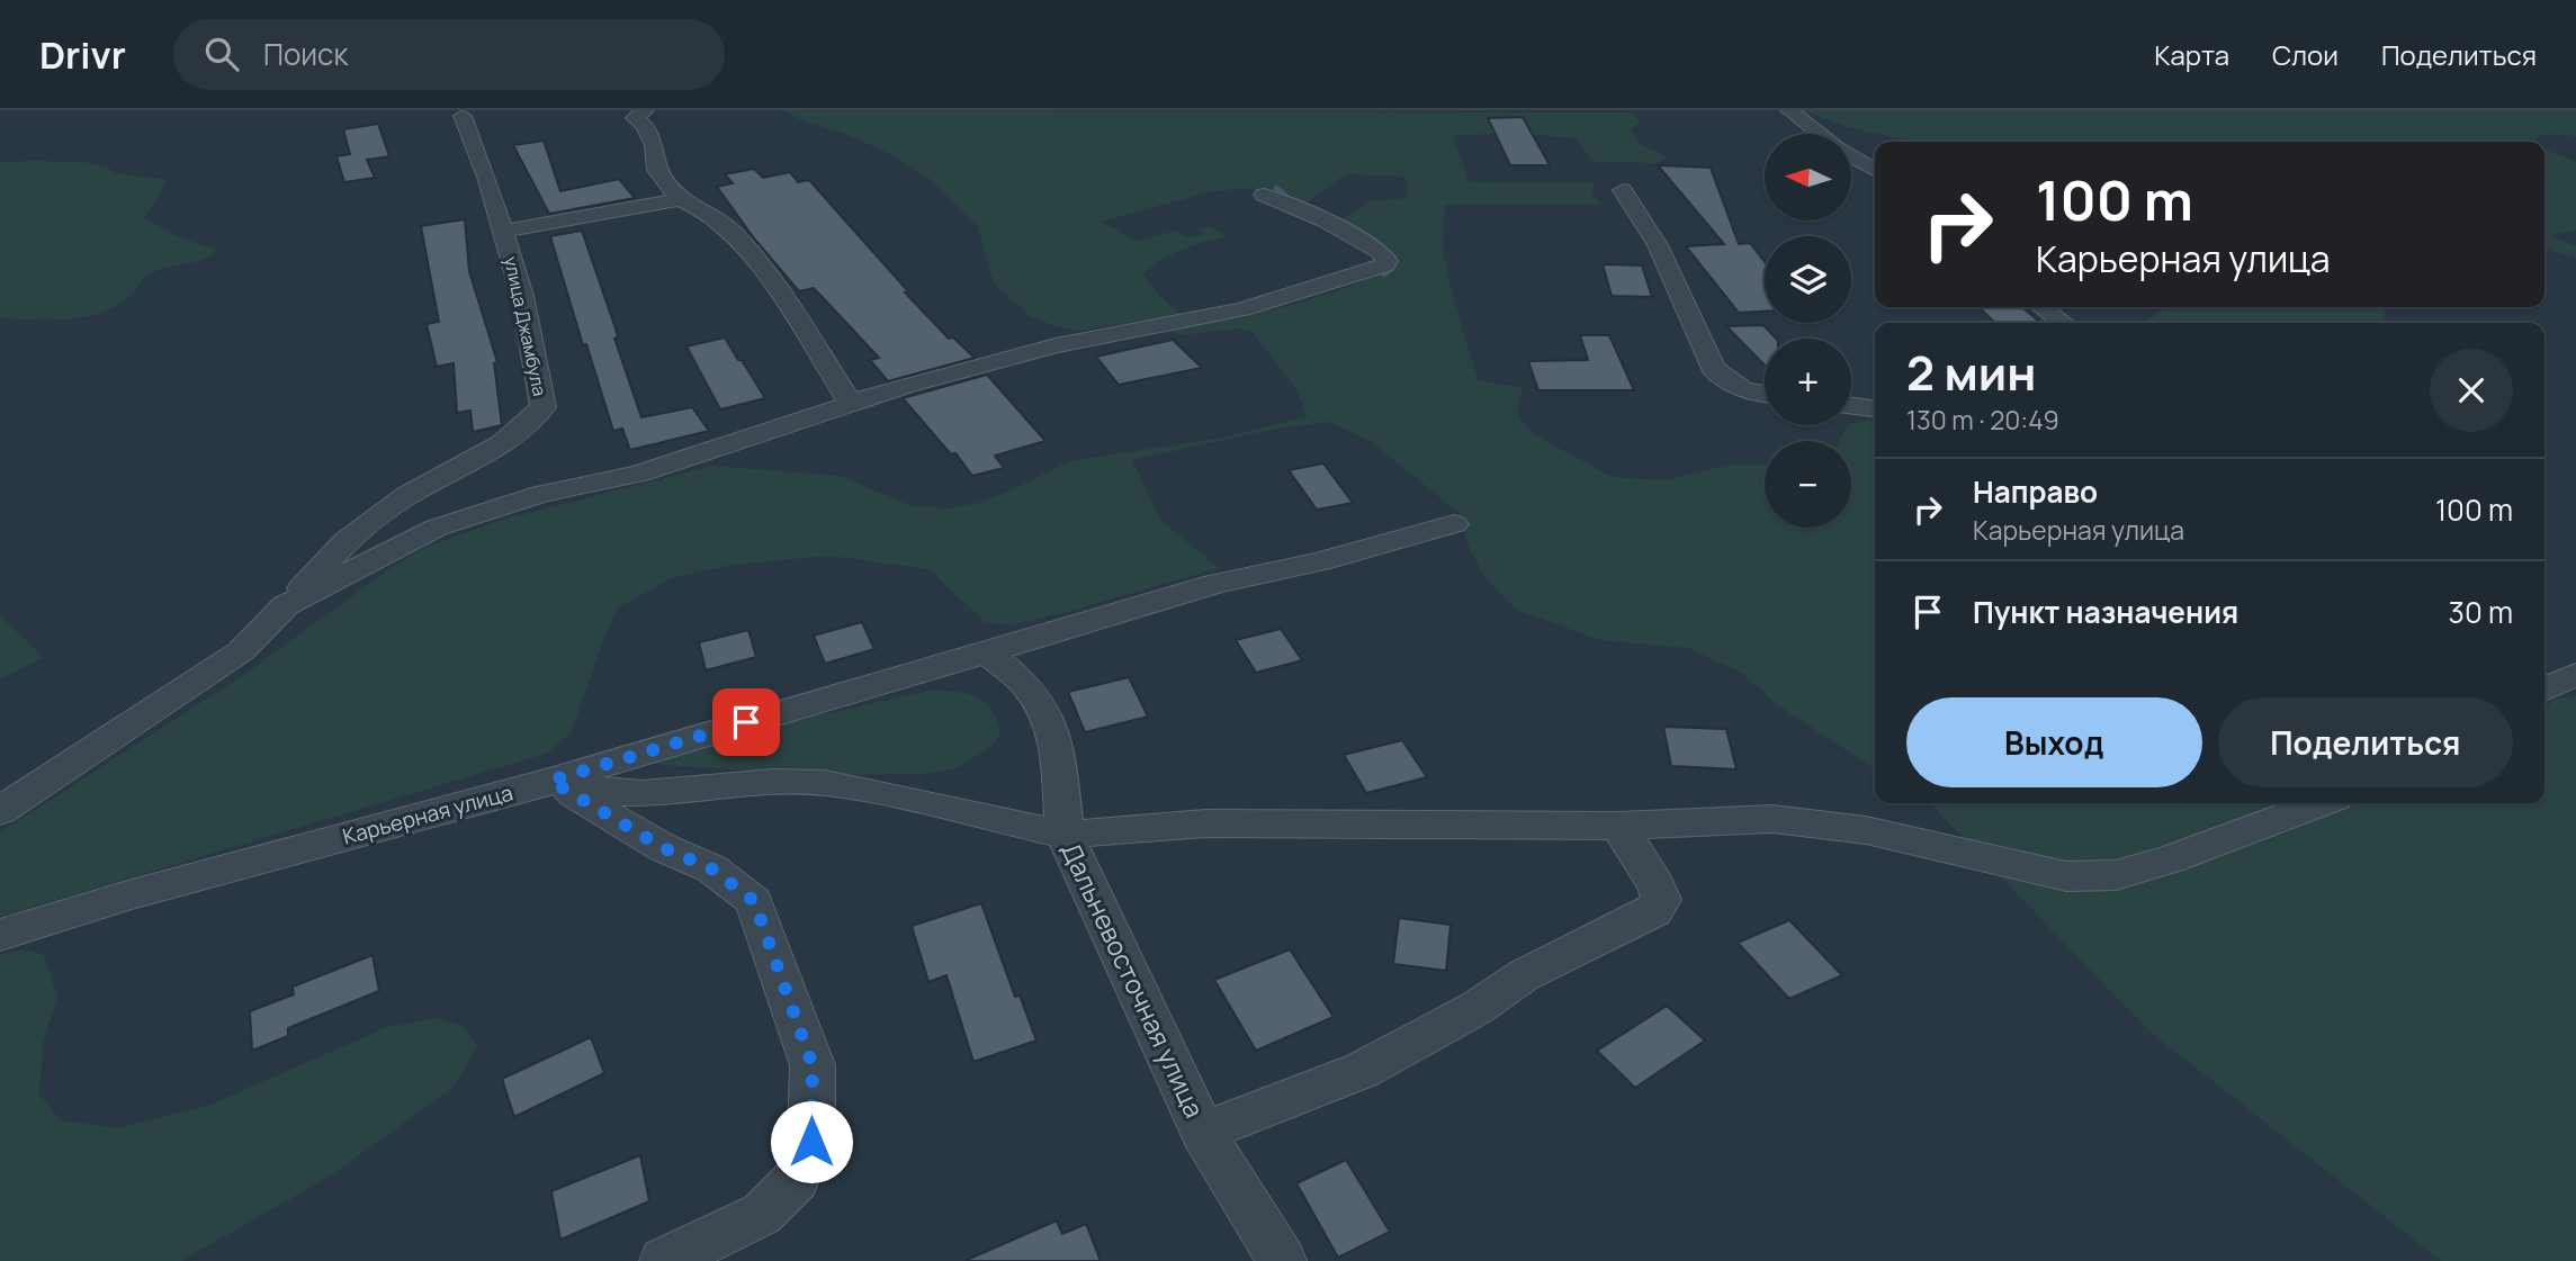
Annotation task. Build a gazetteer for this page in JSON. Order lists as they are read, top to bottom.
{
  "streets": {
    "street": ["улица Джамбула", "Карьерная улица", "Дальневосточная улица"]
  },
  "crossings": [
    ["Карьерная улица", "Дальневосточная улица"]
  ],
  "north": "left",
  "page": {
    "header": "Drivr",
    "search": "Поиск",
    "nav": ["Карта", "Слои", "Поделиться"],
    "map_buttons": ["+", "−"],
    "turn": ["100 m", "Карьерная улица"],
    "heading": ["2 мин", "130 m · 20:49"],
    "list": [
      {
        "name": "Направо",
        "note": "Карьерная улица",
        "value": "100 m"
      },
      {
        "name": "Пункт назначения",
        "value": "30 m"
      }
    ],
    "buttons": ["Выход", "Поделиться"]
  }
}
